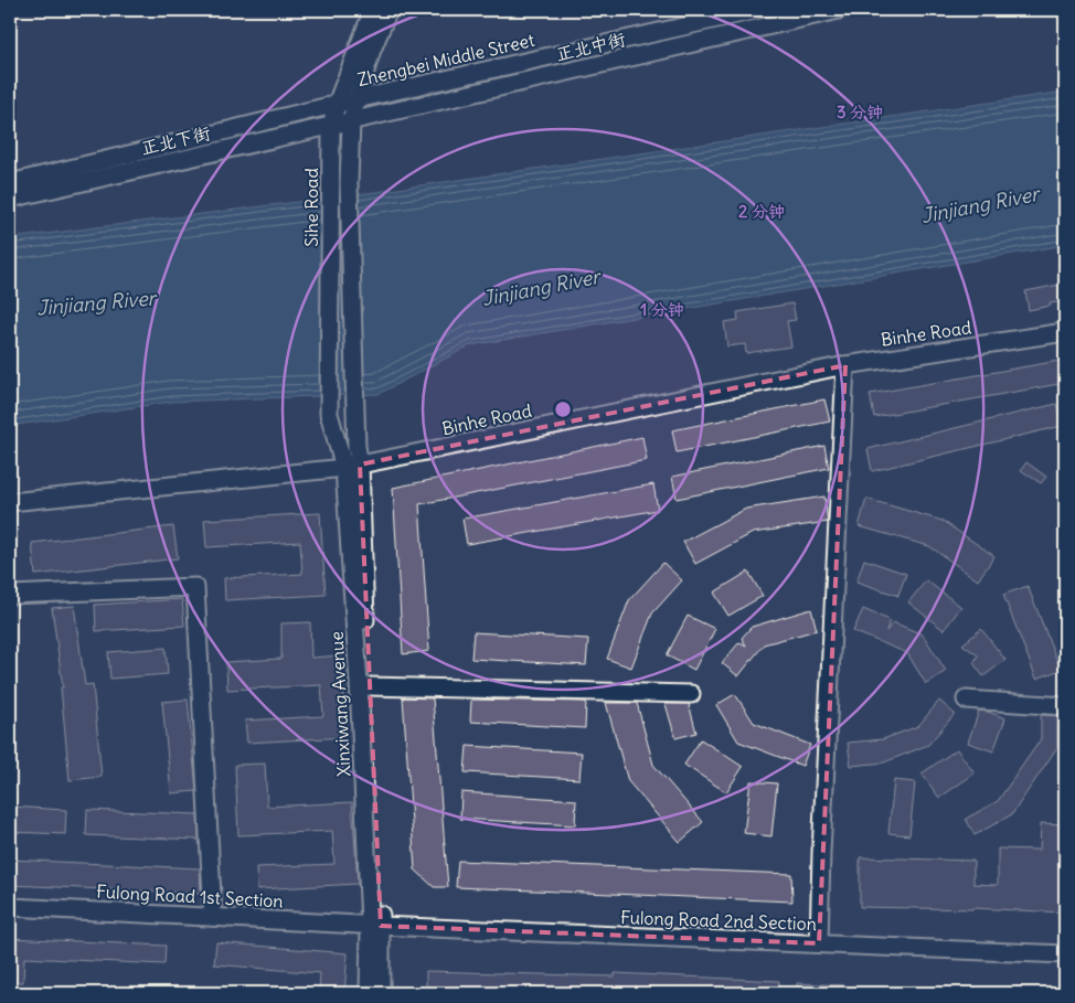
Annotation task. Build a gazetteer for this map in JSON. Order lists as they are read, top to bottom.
{
  "streets": {
    "street": [
      "正北中街",
      "Zhengbei Middle Street",
      "正北下街",
      "Sihe Road",
      "Binhe Road",
      "Xinxiwang Avenue",
      "Fulong Road 1st Section",
      "Fulong Road 2nd Section"
    ]
  },
  "crossings": [
    ["正北中街", "正北下街"],
    ["Zhengbei Middle Street", "Sihe Road"],
    ["正北下街", "Sihe Road"],
    ["Sihe Road", "Xinxiwang Avenue"],
    ["Binhe Road", "Xinxiwang Avenue"],
    ["Xinxiwang Avenue", "Fulong Road 1st Section"],
    ["Xinxiwang Avenue", "Fulong Road 2nd Section"],
    ["Fulong Road 1st Section", "Fulong Road 2nd Section"]
  ],
  "water": ["Jinjiang River"],
  "rings": ["3 分钟", "2 分钟", "1 分钟"]
}
